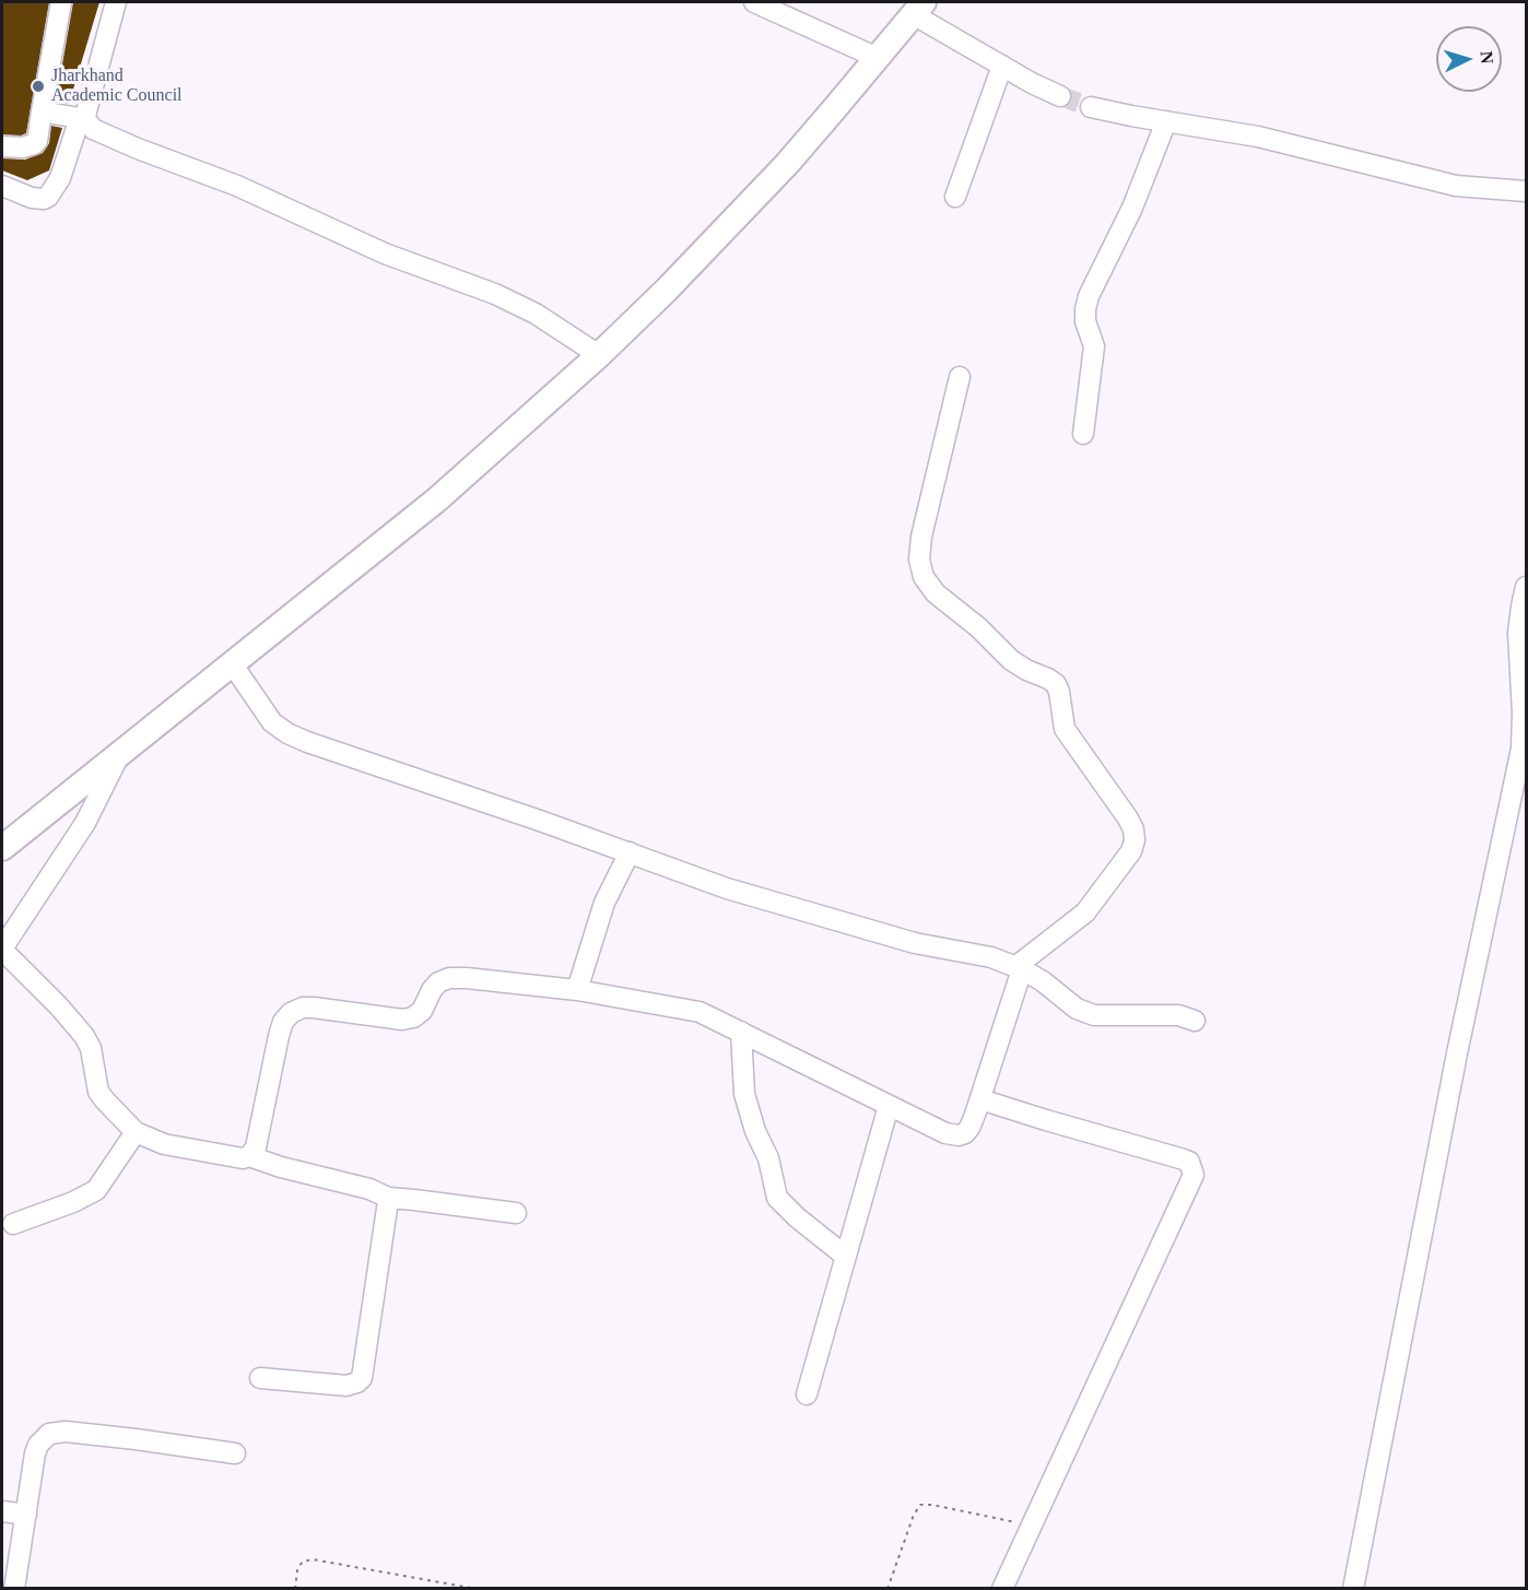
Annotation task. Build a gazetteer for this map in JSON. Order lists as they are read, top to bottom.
{
  "places": ["Jharkhand Academic Council"],
  "north": "right"
}
